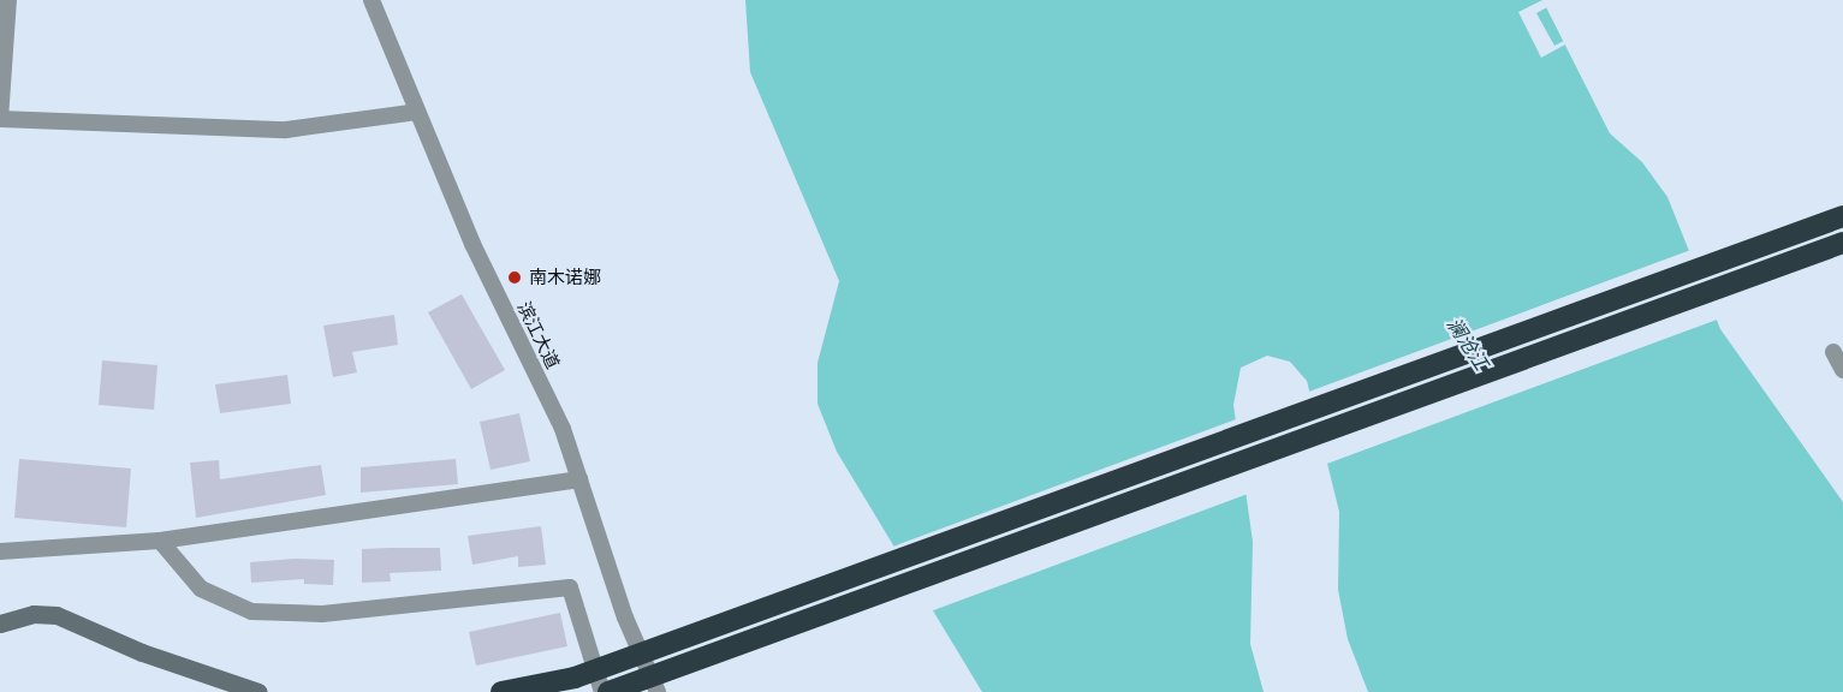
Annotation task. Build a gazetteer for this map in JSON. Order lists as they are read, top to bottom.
{
  "streets": {
    "street": ["滨江大道"]
  },
  "water": ["澜沧江"],
  "places": ["南木诺娜"]
}
